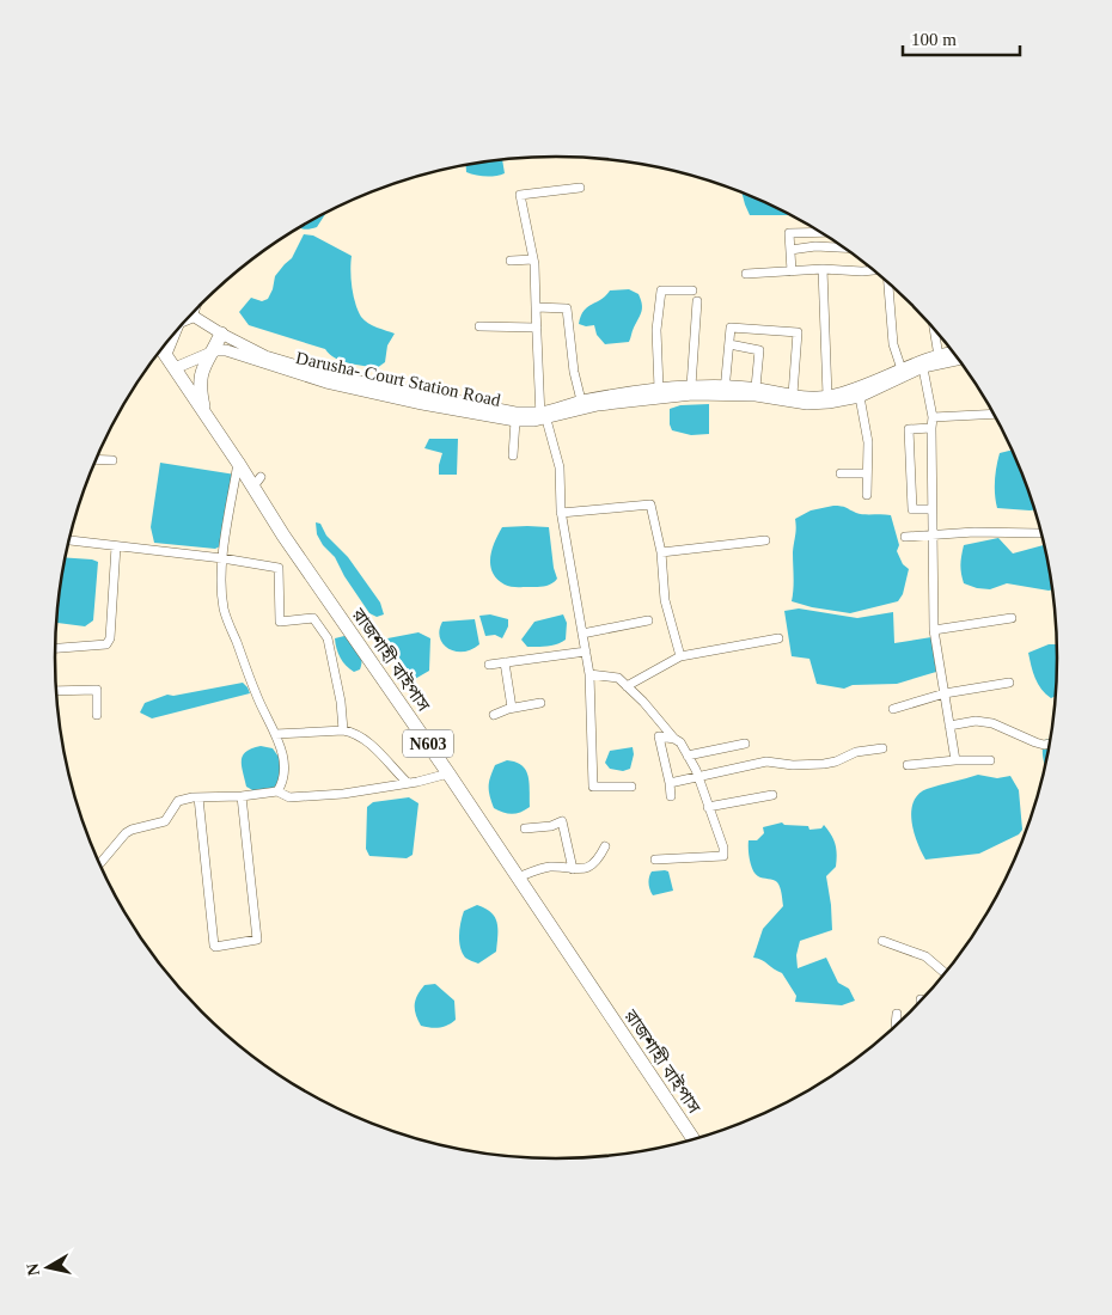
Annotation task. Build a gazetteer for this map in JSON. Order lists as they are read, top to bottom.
{
  "streets": {
    "highway": ["রাজশাহী বাইপাস", "N603"],
    "street": ["Darusha- Court Station Road"]
  },
  "crossings": [
    ["Darusha- Court Station Road", "রাজশাহী বাইপাস"]
  ],
  "scale_bar": "100 m",
  "north": "left"
}
